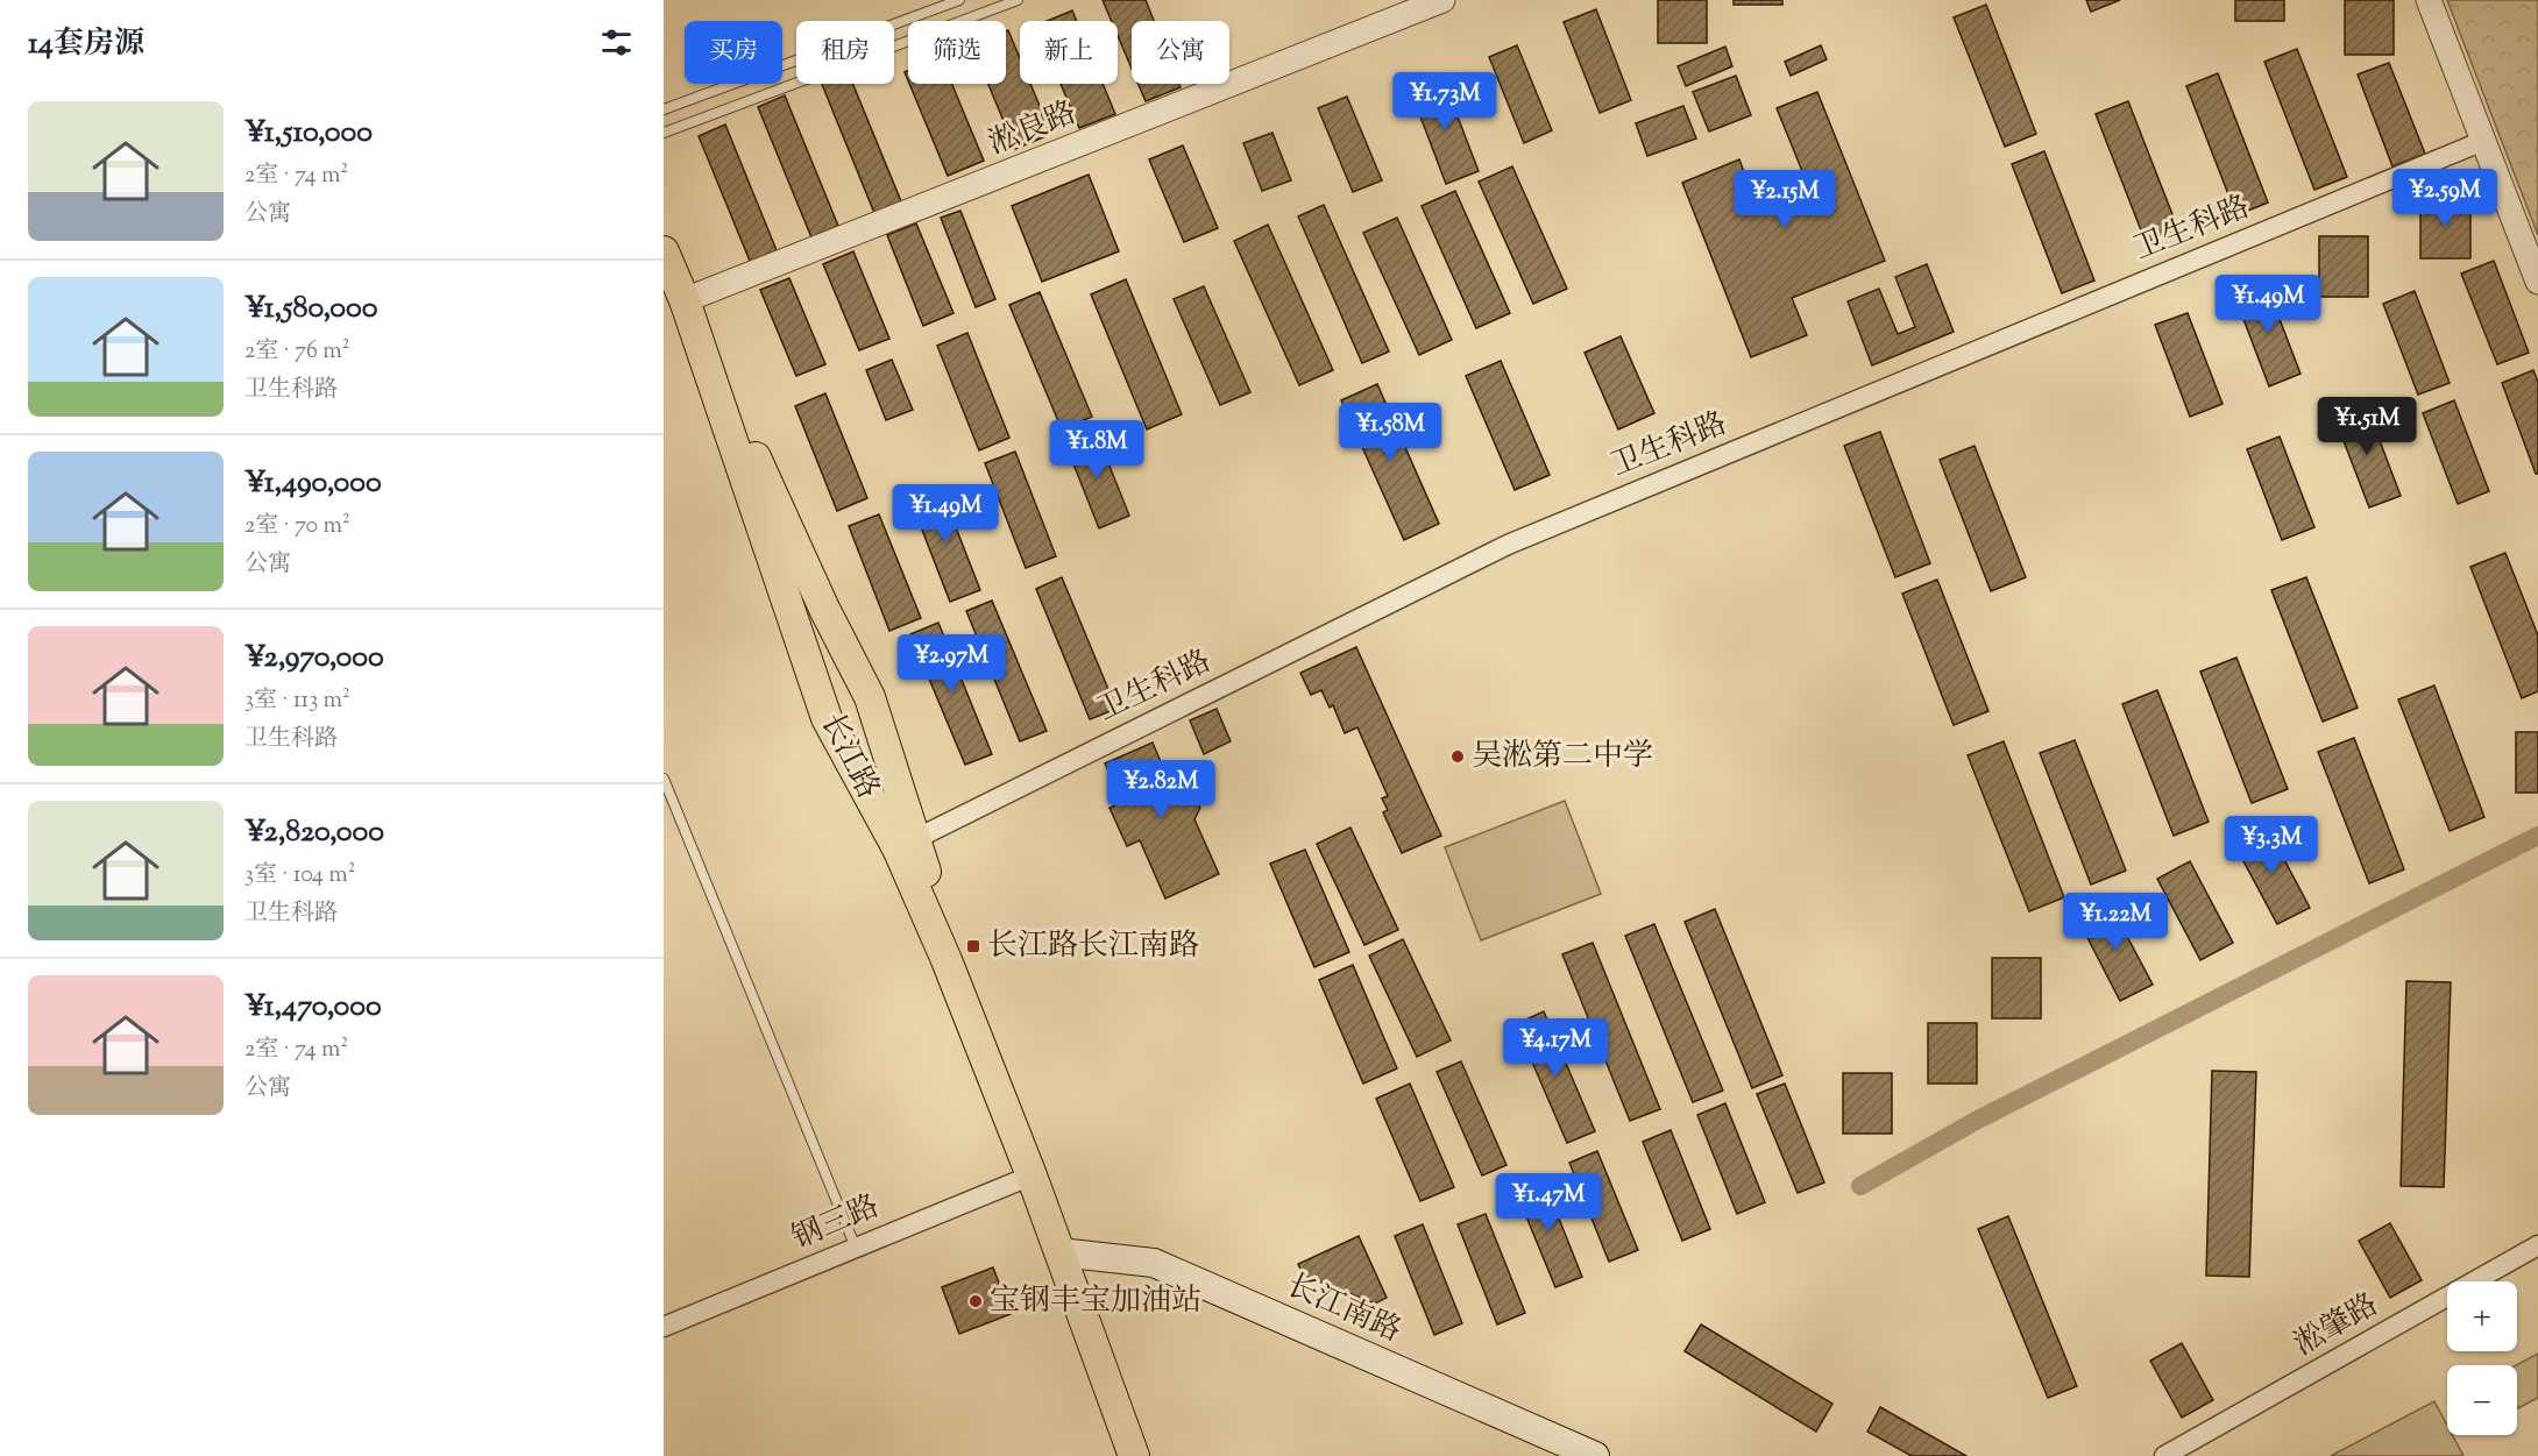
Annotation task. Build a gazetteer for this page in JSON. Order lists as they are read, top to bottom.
{
  "streets": {
    "main road": ["长江路", "长江南路"],
    "street": [
      "淞良路",
      "卫生科路",
      "钢三路",
      "淞肇路"
    ]
  },
  "crossings": [
    ["淞良路", "长江路"],
    ["卫生科路", "长江路"]
  ],
  "places": {
    "other": ["吴淞第二中学", "宝钢丰宝加油站"],
    "transit": ["长江路长江南路"]
  },
  "page": {
    "heading": "14套房源",
    "chip": [
      "买房",
      "租房",
      "筛选",
      "新上",
      "公寓"
    ],
    "price": [
      "¥1.73M",
      "¥2.59M",
      "¥2.15M",
      "¥1.49M",
      "¥1.51M",
      "¥1.58M",
      "¥1.8M",
      "¥1.49M",
      "¥2.97M",
      "¥2.82M",
      "¥3.3M",
      "¥1.22M",
      "¥4.17M",
      "¥1.47M"
    ],
    "list": [
      {
        "name": "¥1,510,000",
        "note": "2室 · 74 m² · 公寓"
      },
      {
        "name": "¥1,580,000",
        "note": "2室 · 76 m² · 卫生科路"
      },
      {
        "name": "¥1,490,000",
        "note": "2室 · 70 m² · 公寓"
      },
      {
        "name": "¥2,970,000",
        "note": "3室 · 113 m² · 卫生科路"
      },
      {
        "name": "¥2,820,000",
        "note": "3室 · 104 m² · 卫生科路"
      },
      {
        "name": "¥1,470,000",
        "note": "2室 · 74 m² · 公寓"
      }
    ],
    "map_buttons": ["+", "−"]
  }
}
